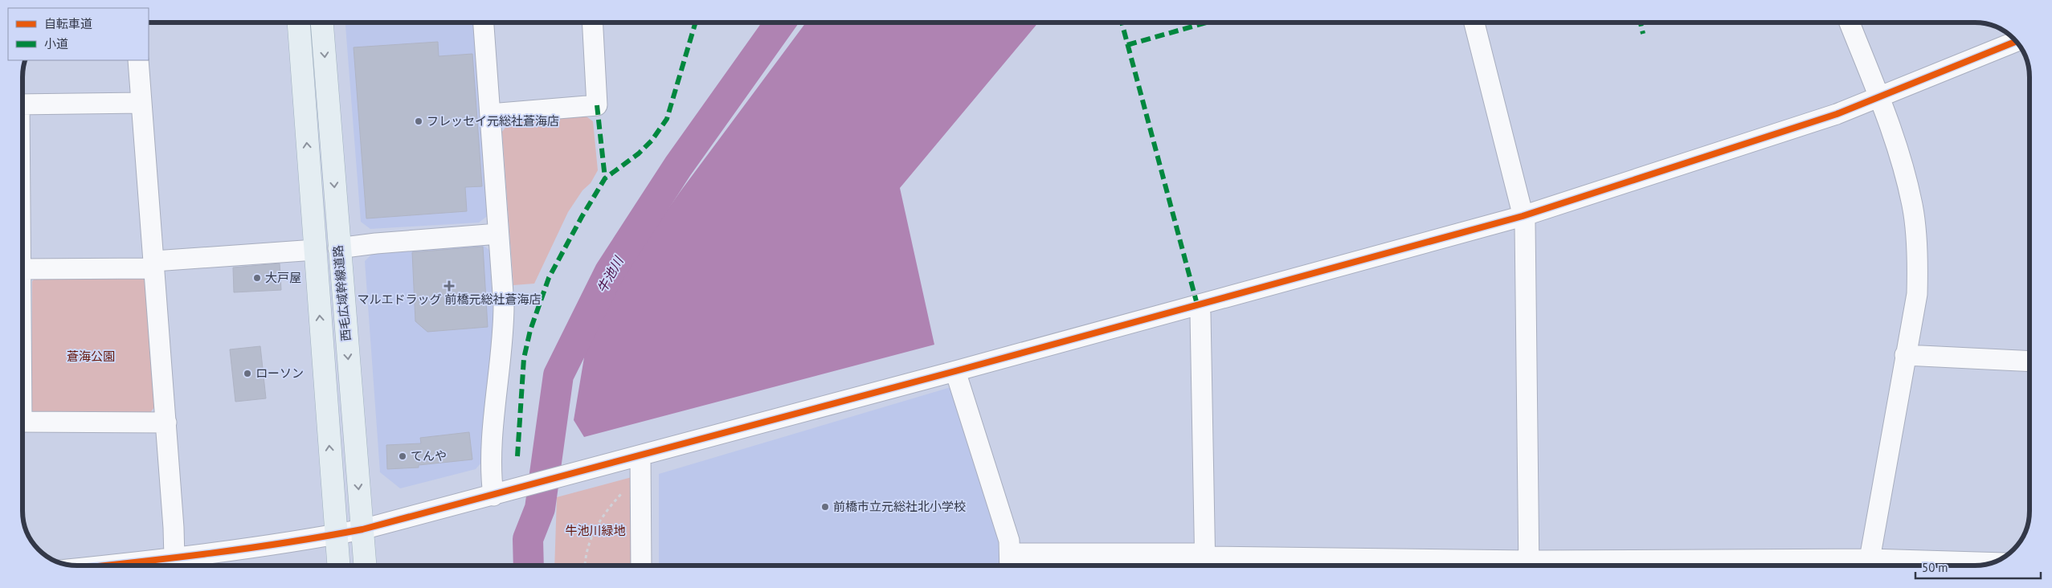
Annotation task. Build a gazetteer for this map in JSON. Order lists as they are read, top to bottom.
{
  "streets": {
    "main road": ["西毛広域幹線道路"]
  },
  "water": ["牛池川"],
  "parks": ["蒼海公園", "牛池川緑地"],
  "places": {
    "other": [
      "フレッセイ元総社蒼海店",
      "大戸屋",
      "ローソン",
      "てんや",
      "前橋市立元総社北小学校"
    ],
    "health": ["マルエドラッグ 前橋元総社蒼海店"]
  },
  "legend": ["自転車道", "小道"],
  "scale_bar": "50 m"
}
